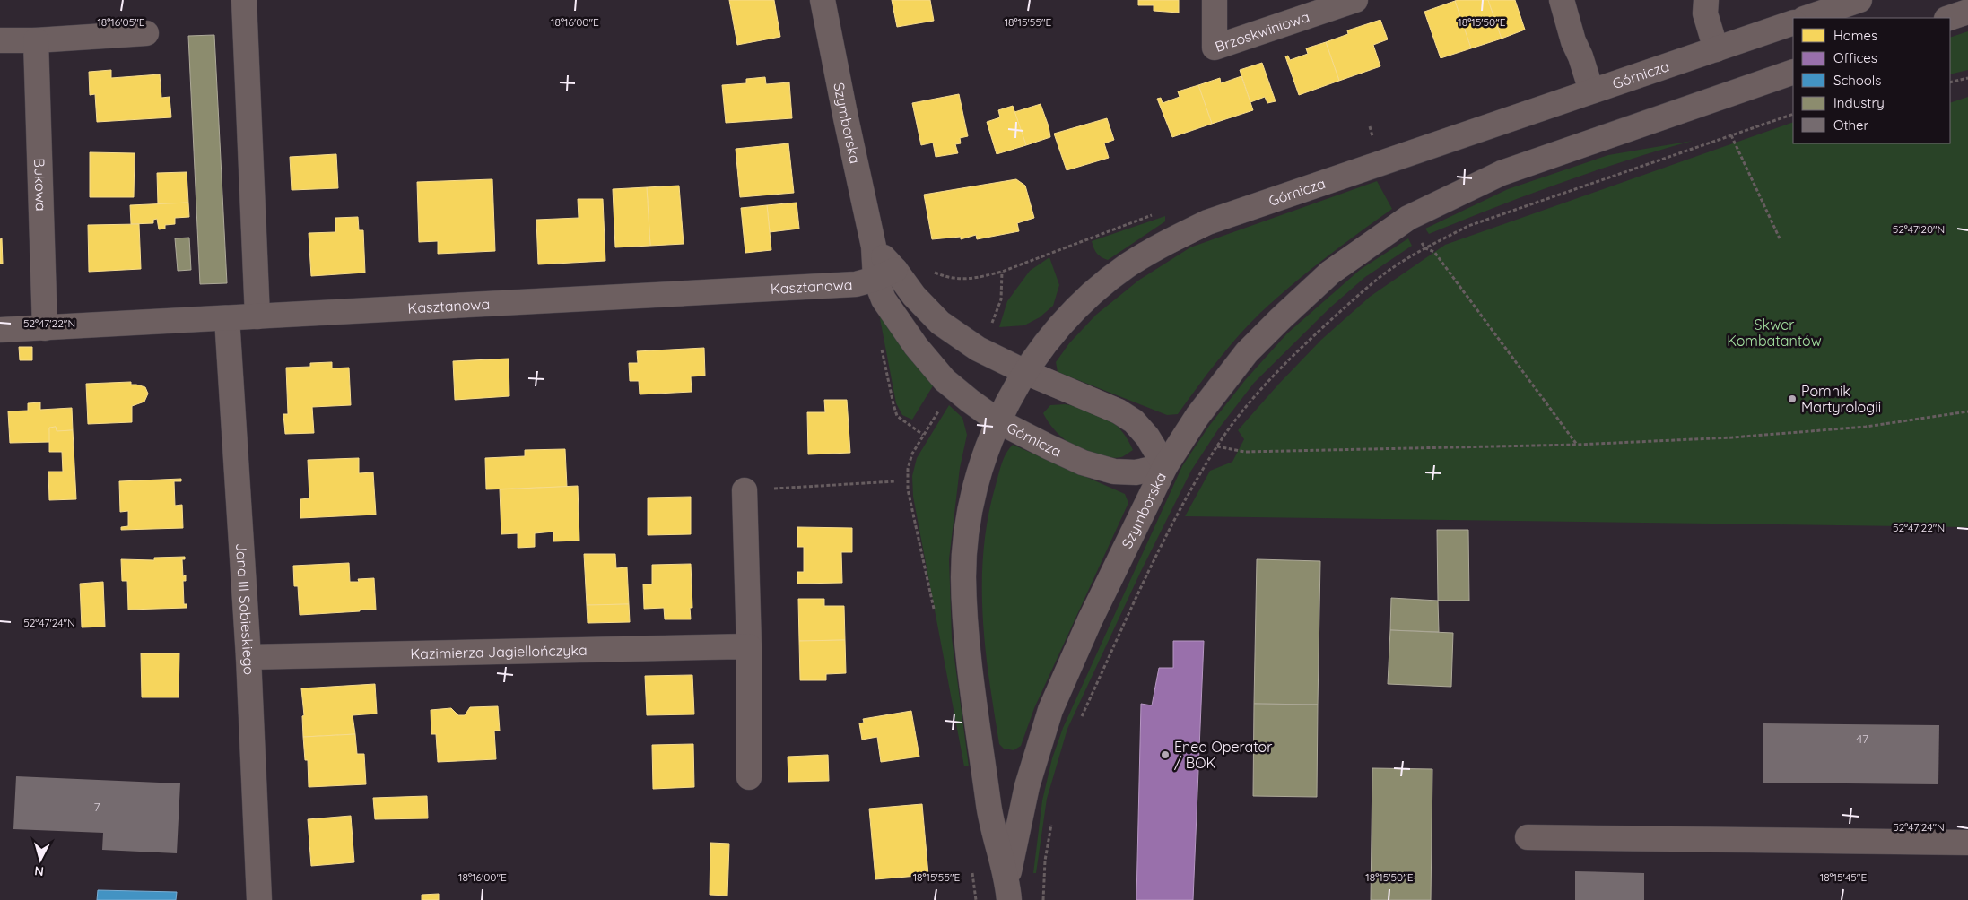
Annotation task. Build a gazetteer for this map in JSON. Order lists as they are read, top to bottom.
{
  "streets": {
    "street": [
      "Brzoskwiniowa",
      "Górnicza",
      "Szymborska",
      "Bukowa",
      "Kasztanowa",
      "Jana III Sobieskiego",
      "Kazimierza Jagiellończyka"
    ]
  },
  "crossings": [
    ["Górnicza", "Szymborska"],
    ["Szymborska", "Kasztanowa"],
    ["Bukowa", "Kasztanowa"],
    ["Kasztanowa", "Jana III Sobieskiego"],
    ["Jana III Sobieskiego", "Kazimierza Jagiellończyka"]
  ],
  "parks": ["Skwer Kombatantów"],
  "places": ["Pomnik Martyrologii", "Enea Operator / BOK"],
  "house_numbers": ["47", "7"],
  "legend": [
    "Homes",
    "Offices",
    "Schools",
    "Industry",
    "Other"
  ],
  "north": "bottom",
  "coordinates": [
    "18°16'05\"E",
    "18°16'00\"E",
    "18°15'55\"E",
    "18°15'50\"E",
    "52°47'20\"N",
    "52°47'22\"N",
    "52°47'24\"N",
    "18°15'45\"E"
  ]
}
